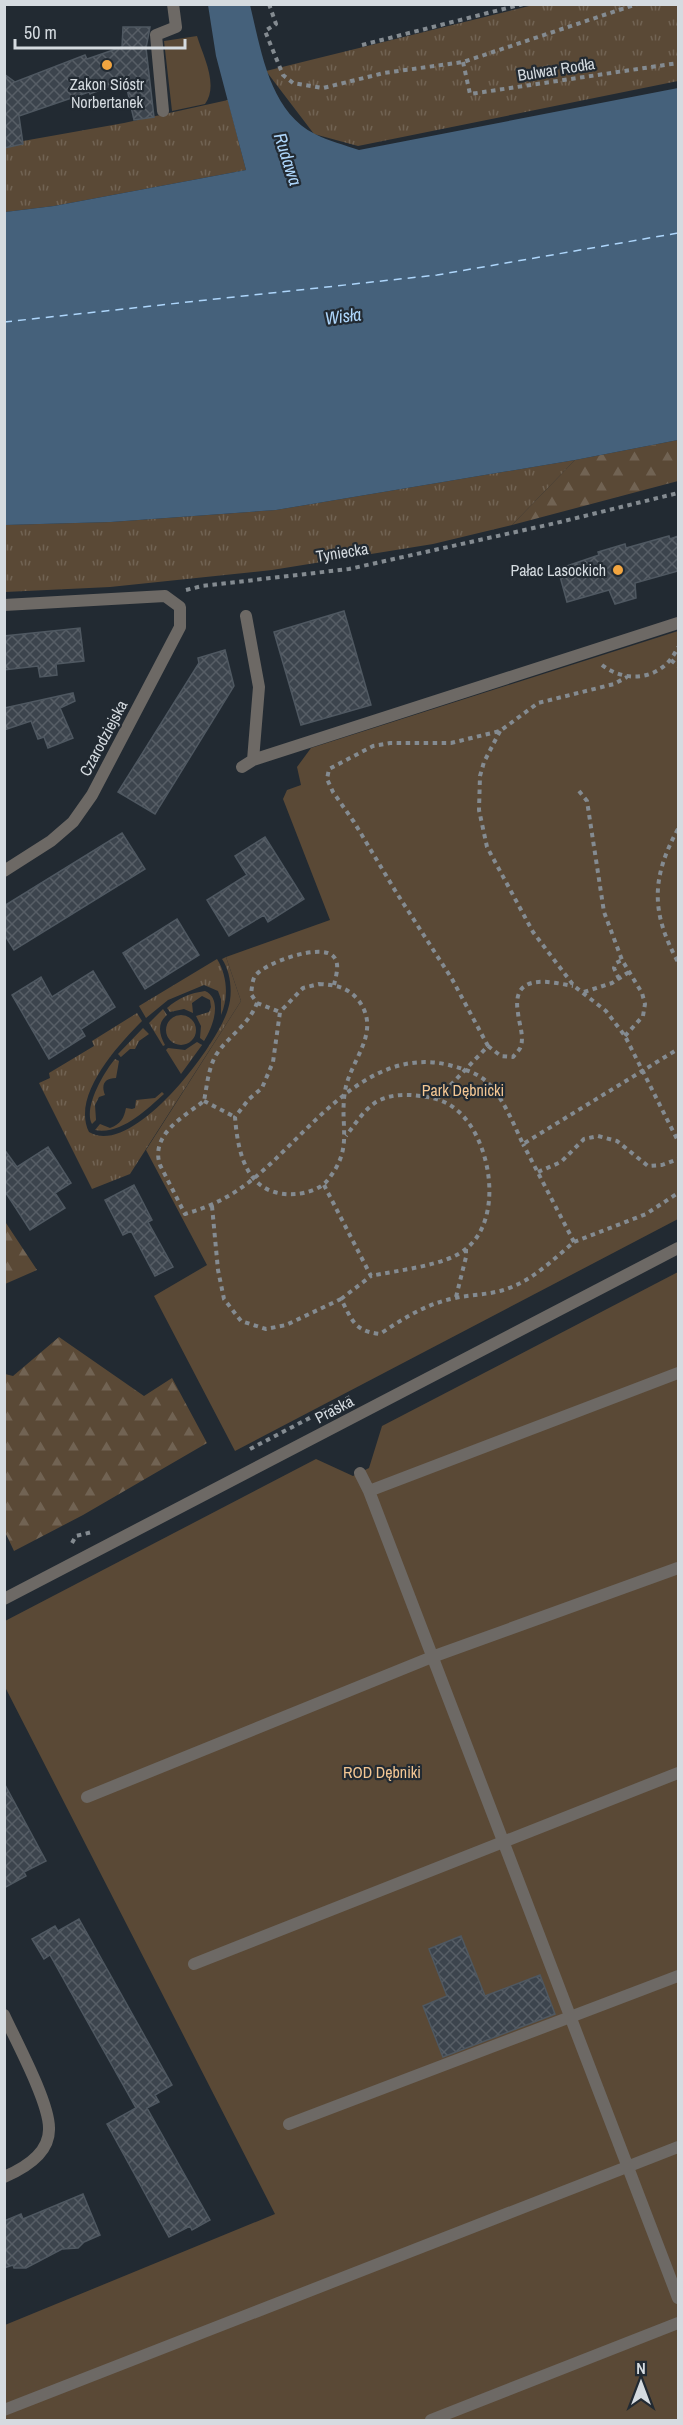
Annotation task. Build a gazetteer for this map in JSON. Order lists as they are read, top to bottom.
{
  "streets": {
    "street": ["Czarodziejska", "Praska"],
    "path": ["Bulwar Rodła", "Tyniecka"]
  },
  "crossings": [
    ["Tyniecka", "Czarodziejska"]
  ],
  "water": ["Rudawa", "Wisła"],
  "parks": ["Park Dębnicki", "ROD Dębniki"],
  "places": ["Zakon Sióstr Norbertanek", "Pałac Lasockich"],
  "scale_bar": "50 m",
  "north": "top"
}
